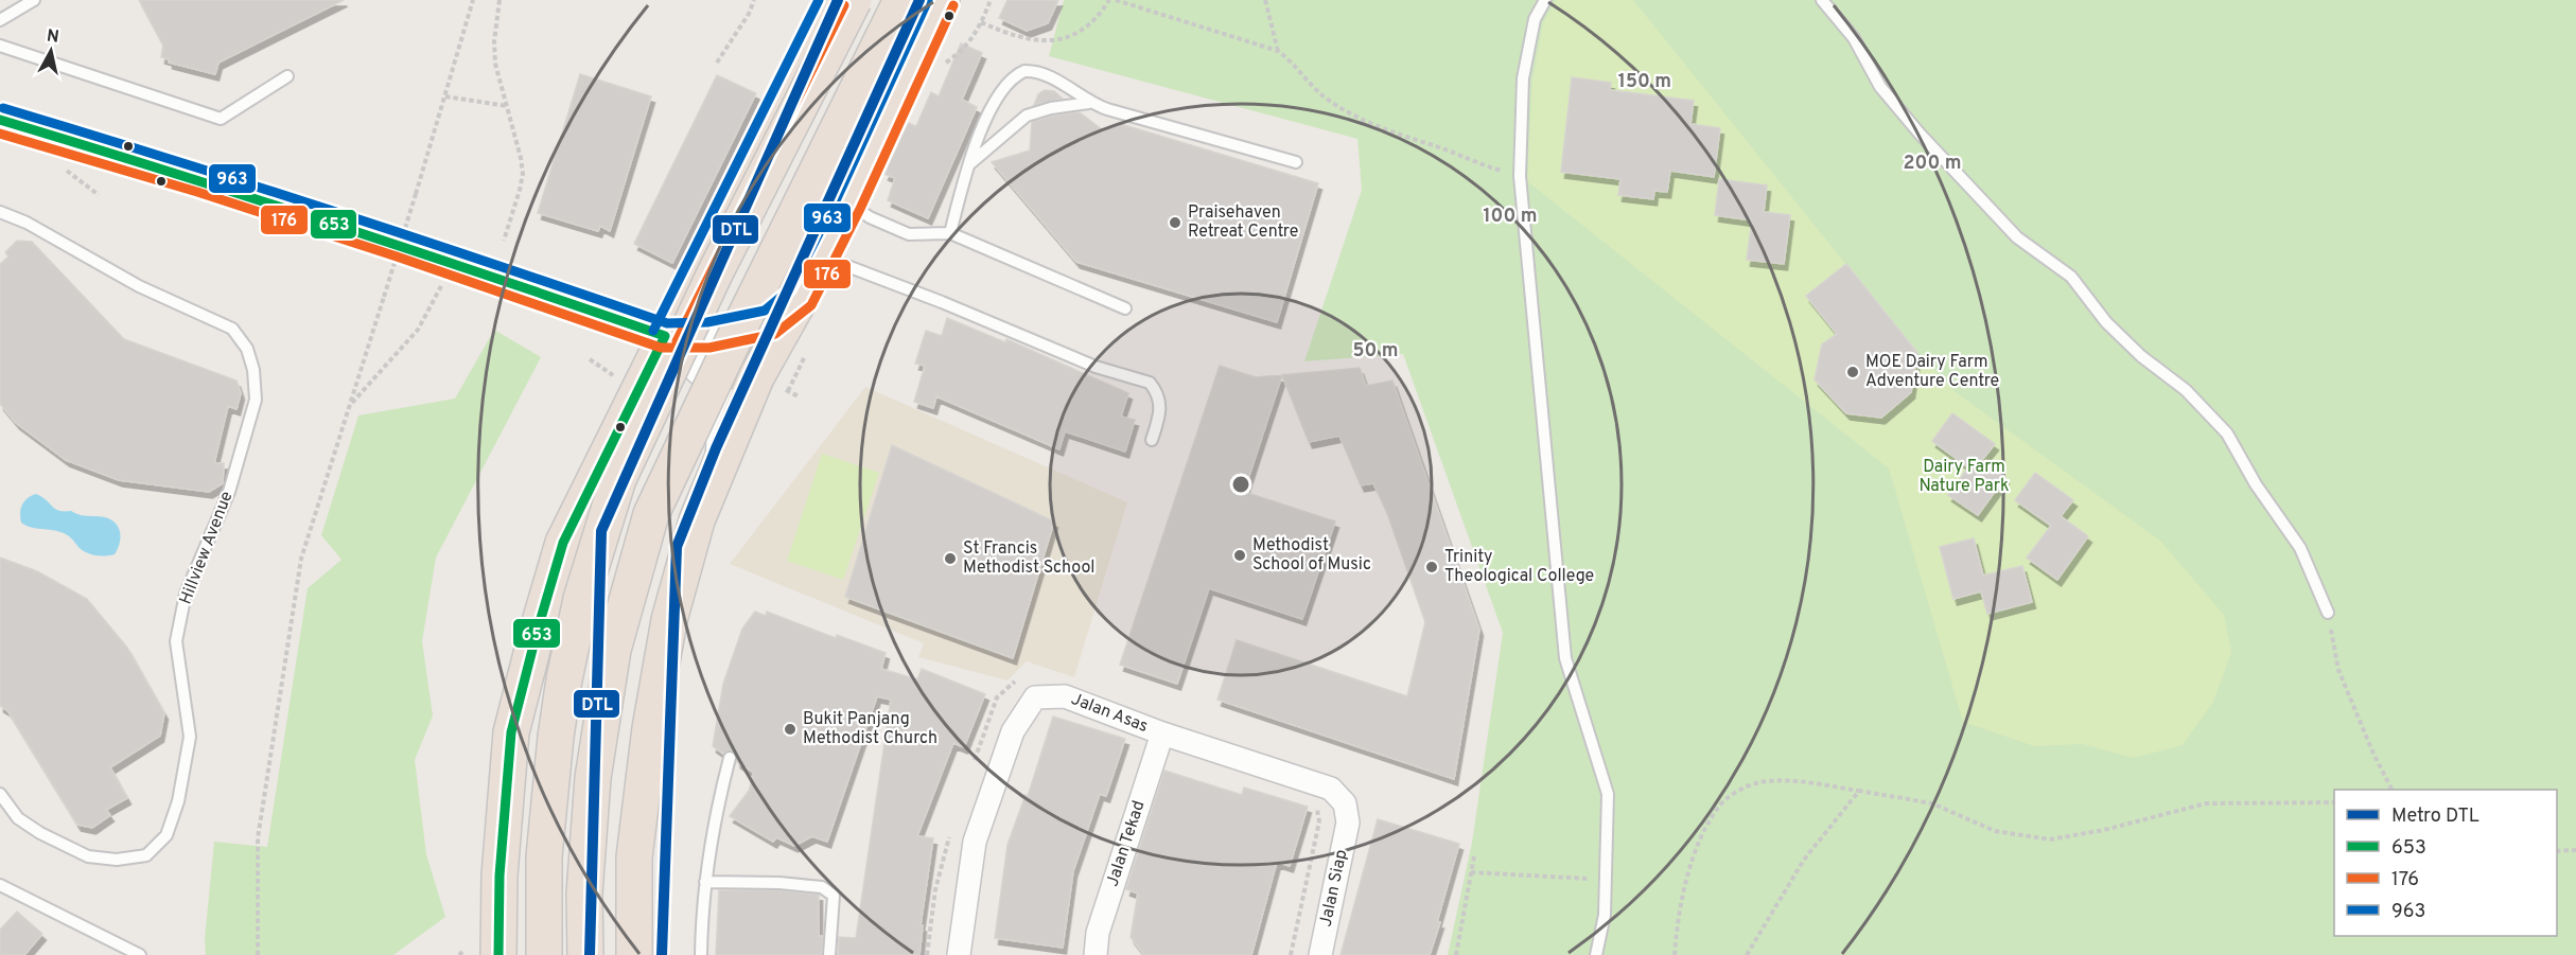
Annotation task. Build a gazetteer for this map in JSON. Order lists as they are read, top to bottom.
{
  "streets": {
    "street": ["Jalan Asas", "Jalan Tekad", "Jalan Siap"],
    "lane": ["Hillview Avenue"]
  },
  "crossings": [
    ["Jalan Asas", "Jalan Tekad"],
    ["Jalan Asas", "Jalan Siap"]
  ],
  "parks": ["Dairy Farm Nature Park"],
  "places": [
    "Praisehaven Retreat Centre",
    "MOE Dairy Farm Adventure Centre",
    "Methodist School of Music",
    "St Francis Methodist School",
    "Trinity Theological College",
    "Bukit Panjang Methodist Church"
  ],
  "lines": [
    "metro line DTL",
    "transit line 963",
    "transit line 176",
    "transit line 653"
  ],
  "legend": [
    "Metro DTL",
    "653",
    "176",
    "963"
  ],
  "north": "top",
  "rings": [
    "150 m",
    "200 m",
    "100 m",
    "50 m"
  ]
}
